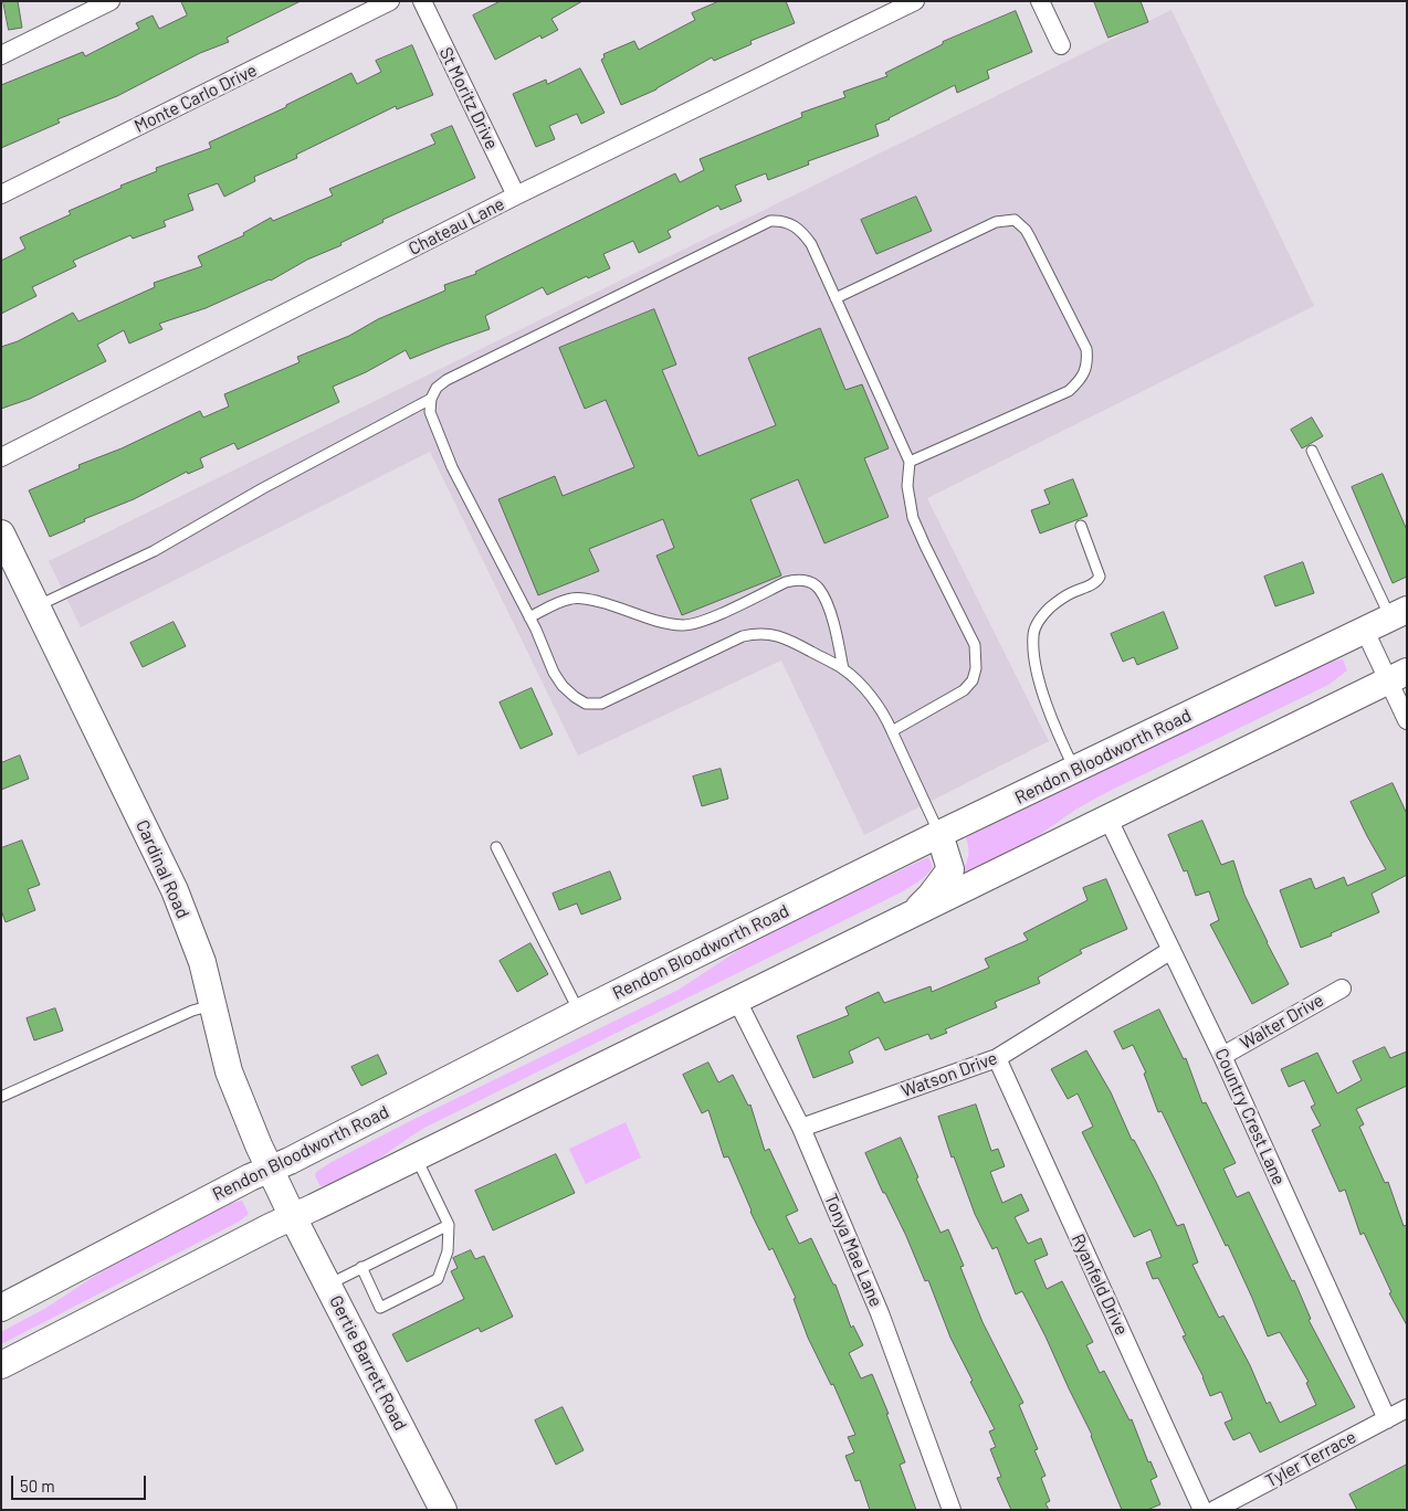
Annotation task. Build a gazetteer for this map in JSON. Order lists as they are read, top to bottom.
{
  "streets": {
    "main road": ["Rendon Bloodworth Road", "Cardinal Road", "Gertie Barrett Road"],
    "street": [
      "Monte Carlo Drive",
      "St Moritz Drive",
      "Chateau Lane",
      "Walter Drive",
      "Watson Drive",
      "Country Crest Lane",
      "Tonya Mae Lane",
      "Ryanfeld Drive",
      "Tyler Terrace"
    ]
  },
  "crossings": [
    ["St Moritz Drive", "Chateau Lane"],
    ["Rendon Bloodworth Road", "Cardinal Road"],
    ["Cardinal Road", "Gertie Barrett Road"],
    ["Walter Drive", "Country Crest Lane"],
    ["Watson Drive", "Country Crest Lane"],
    ["Watson Drive", "Tonya Mae Lane"],
    ["Watson Drive", "Ryanfeld Drive"],
    ["Country Crest Lane", "Tyler Terrace"]
  ],
  "scale_bar": "50 m"
}
